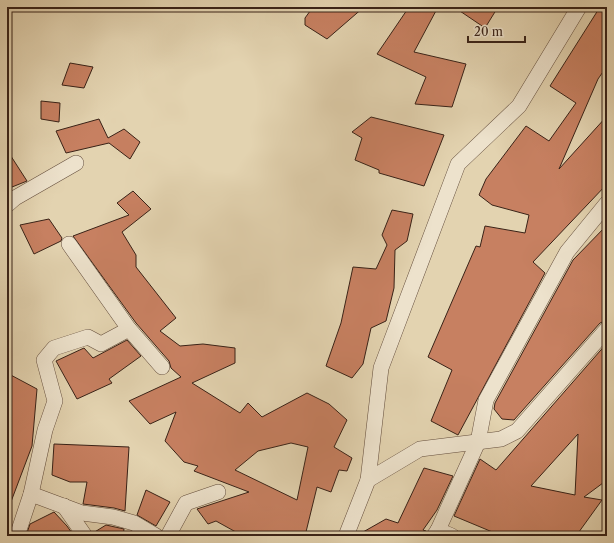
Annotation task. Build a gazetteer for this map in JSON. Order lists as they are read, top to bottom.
{
  "scale_bar": "20 m"
}
